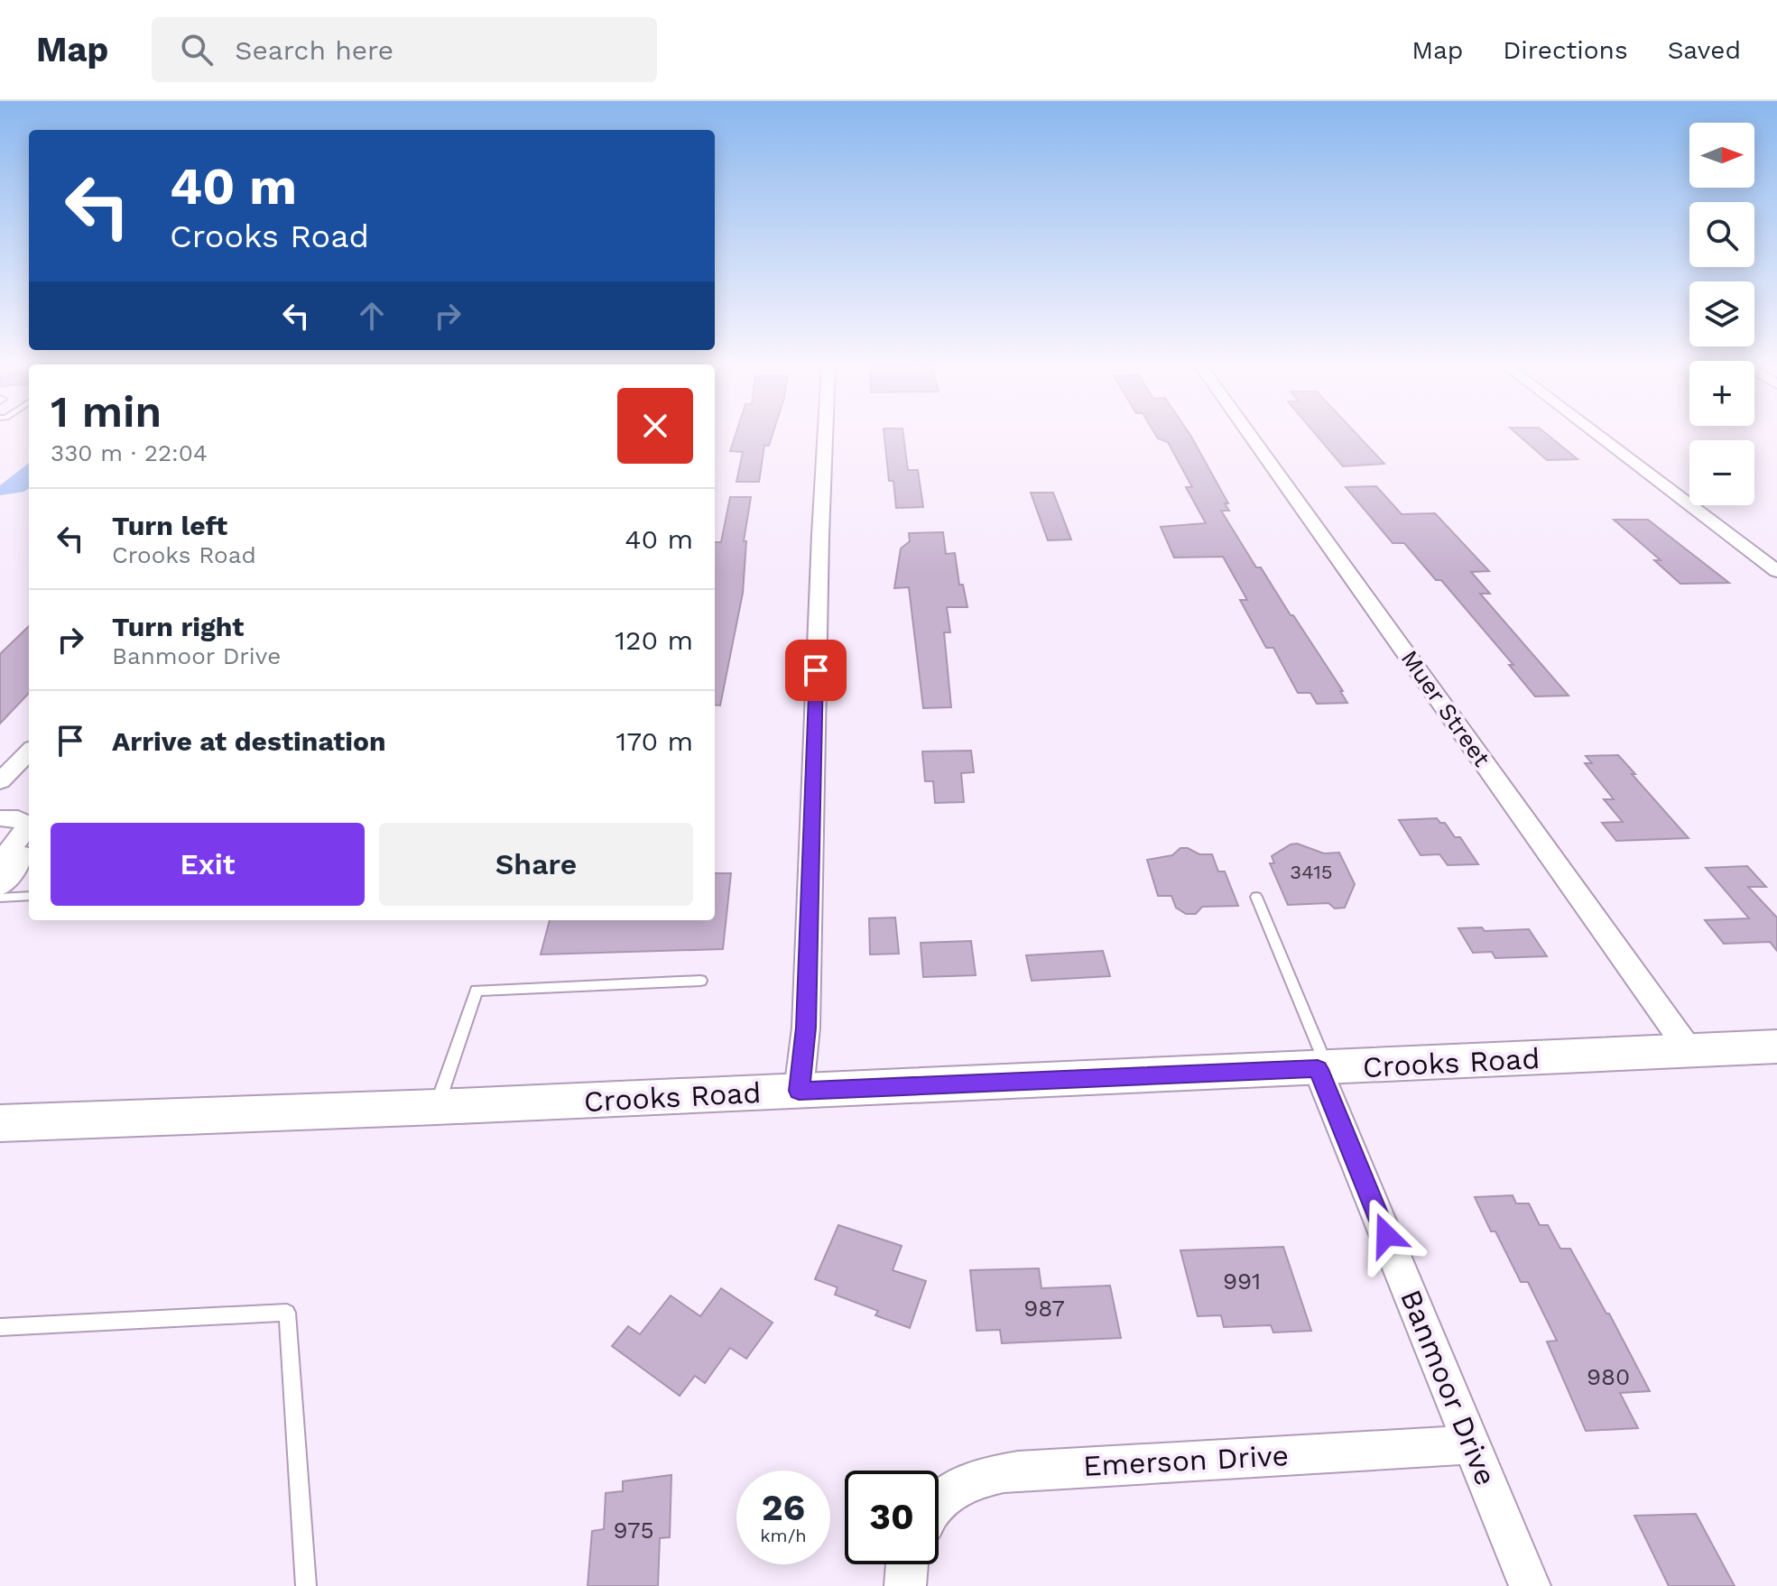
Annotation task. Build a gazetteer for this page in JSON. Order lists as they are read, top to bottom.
{
  "streets": {
    "main road": ["Crooks Road"],
    "street": ["Muer Street", "Banmoor Drive", "Emerson Drive"]
  },
  "crossings": [
    ["Muer Street", "Crooks Road"],
    ["Crooks Road", "Banmoor Drive"],
    ["Banmoor Drive", "Emerson Drive"]
  ],
  "house_numbers": [
    "3415",
    "991",
    "987",
    "980",
    "975"
  ],
  "north": "right",
  "page": {
    "header": "Map",
    "search": "Search here",
    "nav": ["Map", "Directions", "Saved"],
    "map_buttons": ["+", "−"],
    "turn": ["40 m", "Crooks Road"],
    "heading": ["1 min", "330 m · 22:04"],
    "list": [
      {
        "name": "Turn left",
        "note": "Crooks Road",
        "value": "40 m"
      },
      {
        "name": "Turn right",
        "note": "Banmoor Drive",
        "value": "120 m"
      },
      {
        "name": "Arrive at destination",
        "value": "170 m"
      }
    ],
    "buttons": ["Exit", "Share"],
    "speed": "26 km/h",
    "limit": "30"
  }
}
